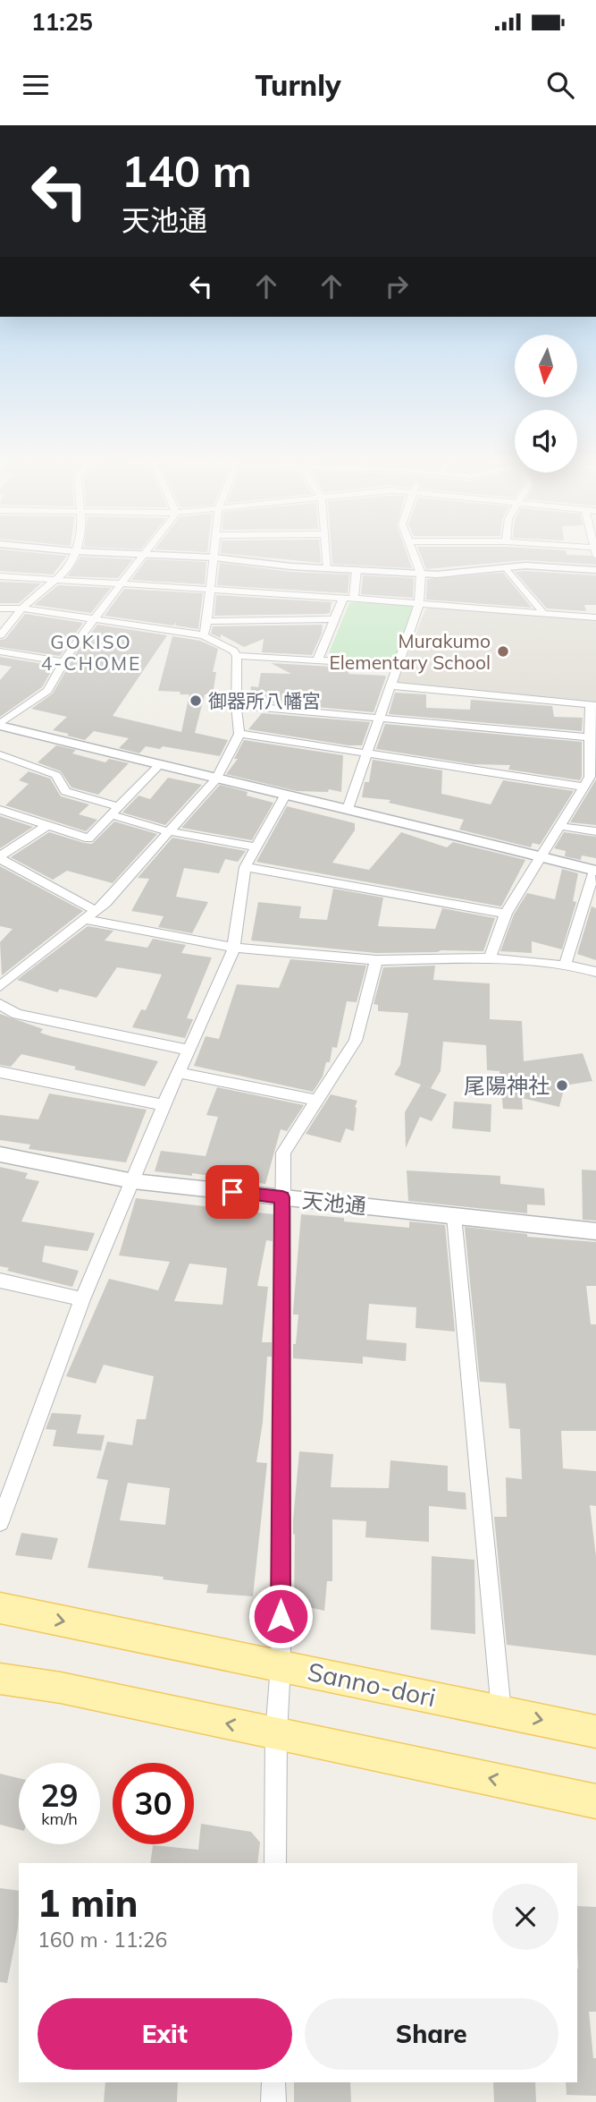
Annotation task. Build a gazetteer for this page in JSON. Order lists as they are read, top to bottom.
{
  "streets": {
    "main road": ["Sanno-dori"],
    "street": ["天池通"]
  },
  "districts": ["GOKISO 4-CHOME"],
  "places": ["Murakumo Elementary School", "御器所八幡宮", "尾陽神社"],
  "north": "bottom",
  "page": {
    "status": "11:25",
    "header": "Turnly",
    "turn": ["140 m", "天池通"],
    "speed": "29 km/h",
    "limit": "30",
    "heading": ["1 min", "160 m · 11:26"],
    "buttons": ["Exit", "Share"]
  }
}
